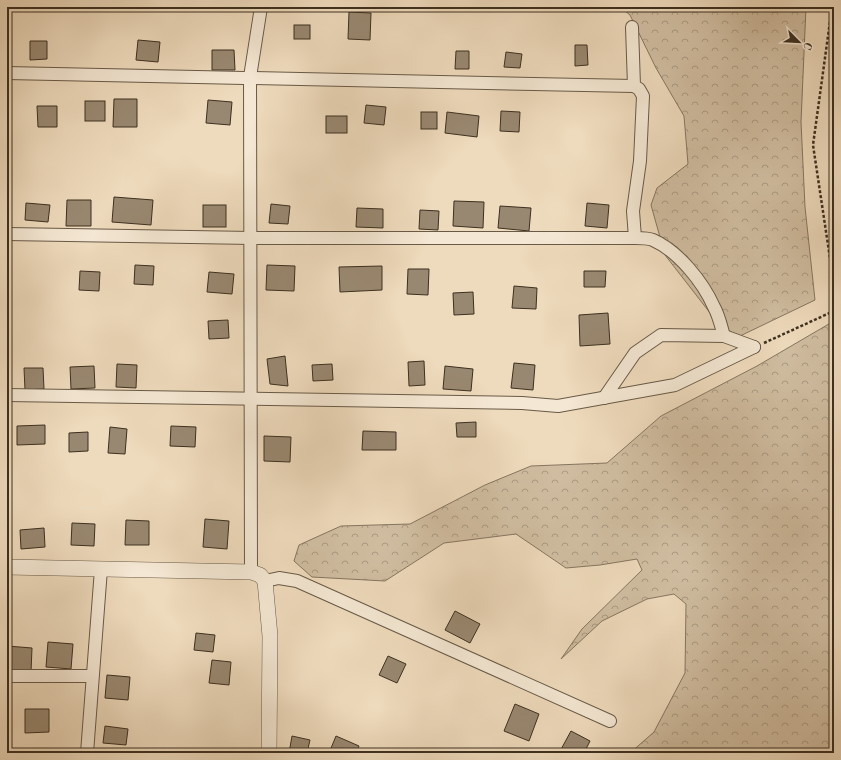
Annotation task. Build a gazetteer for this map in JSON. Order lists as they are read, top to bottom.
{
  "north": "bottom right"
}
